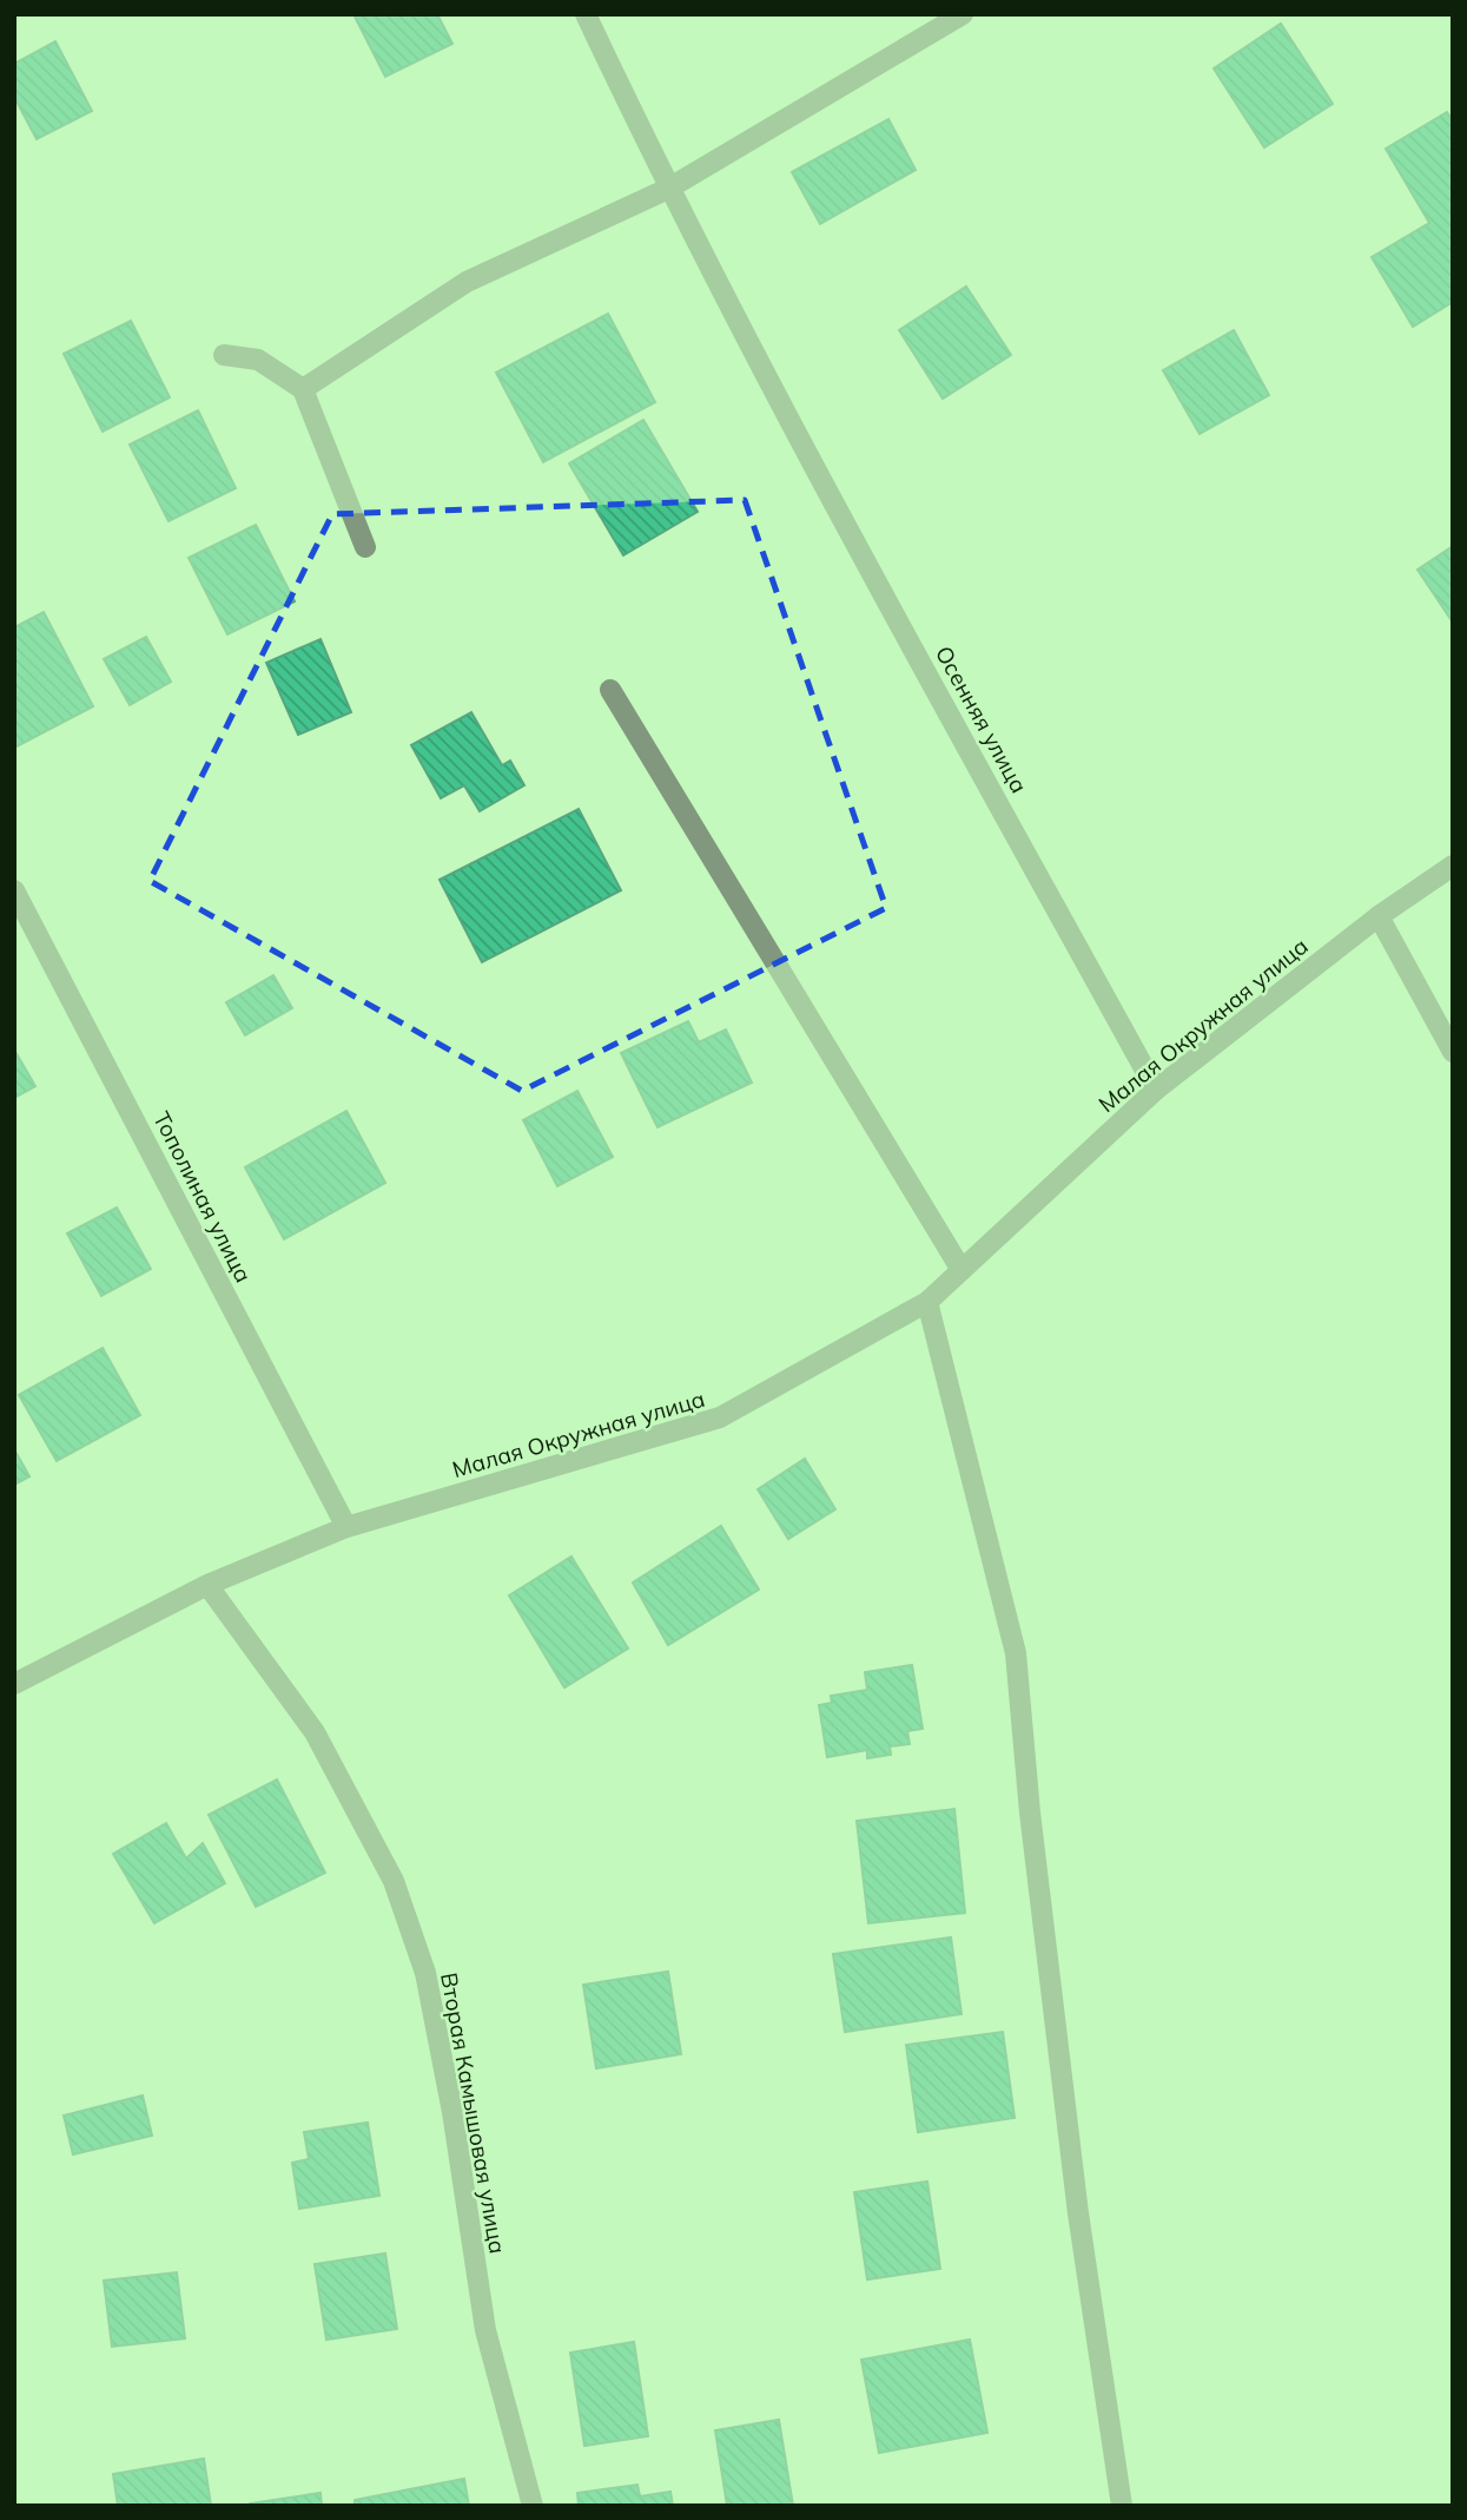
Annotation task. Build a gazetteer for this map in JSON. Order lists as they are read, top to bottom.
{
  "streets": {
    "street": [
      "Осенняя улица",
      "Малая Окружная улица",
      "Тополиная улица",
      "Вторая Камышовая улица"
    ]
  },
  "crossings": [
    ["Осенняя улица", "Малая Окружная улица"],
    ["Малая Окружная улица", "Тополиная улица"],
    ["Малая Окружная улица", "Вторая Камышовая улица"]
  ]
}
